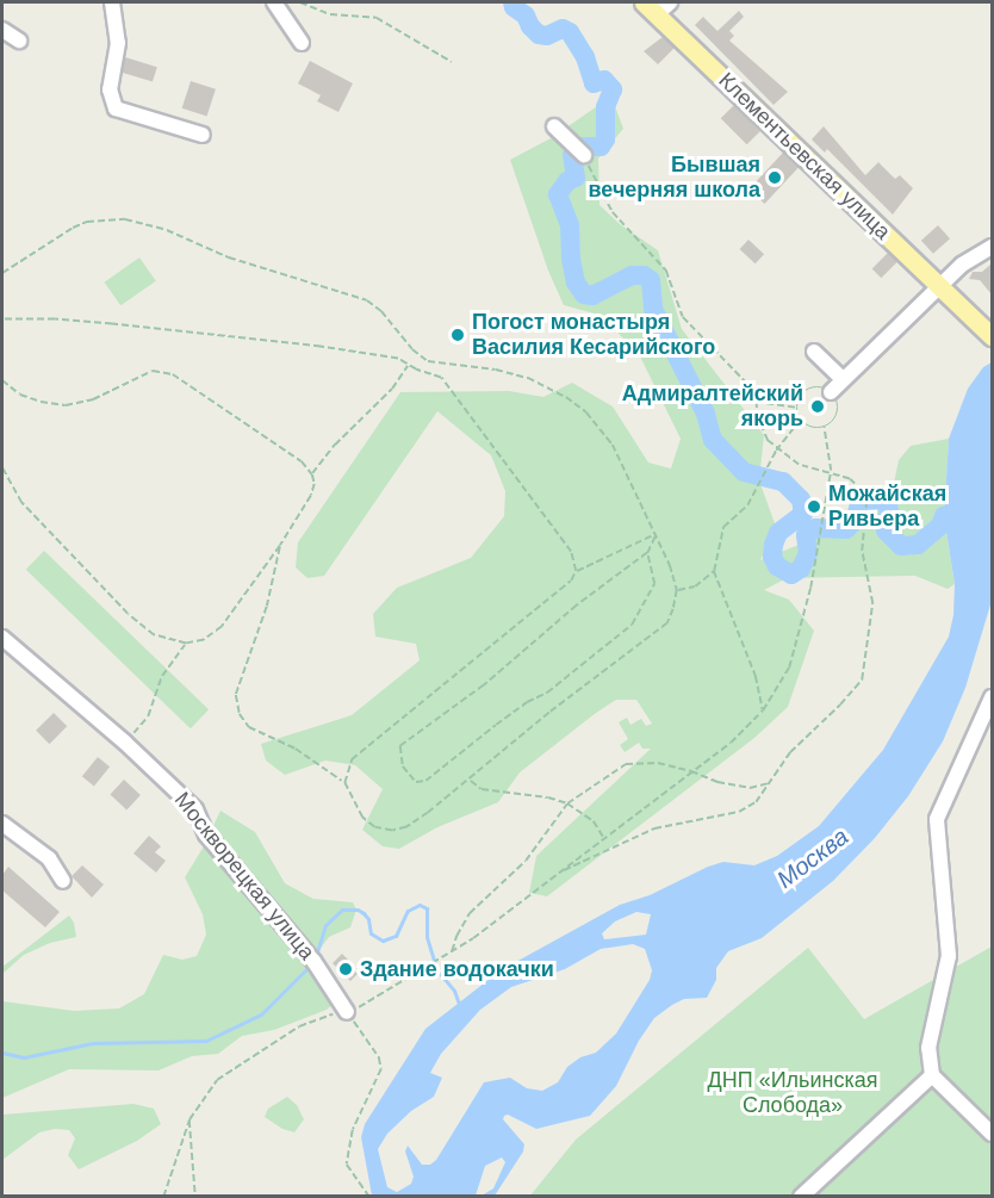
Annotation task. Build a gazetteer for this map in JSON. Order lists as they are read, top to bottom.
{
  "streets": {
    "main road": ["Клементьевская улица"],
    "street": ["Москворецкая улица"]
  },
  "water": ["Москва"],
  "parks": ["ДНП «Ильинская Слобода»"],
  "places": [
    "Бывшая вечерняя школа",
    "Погост монастыря Василия Кесарийского",
    "Адмиралтейский якорь",
    "Можайская Ривьера",
    "Здание водокачки"
  ]
}
